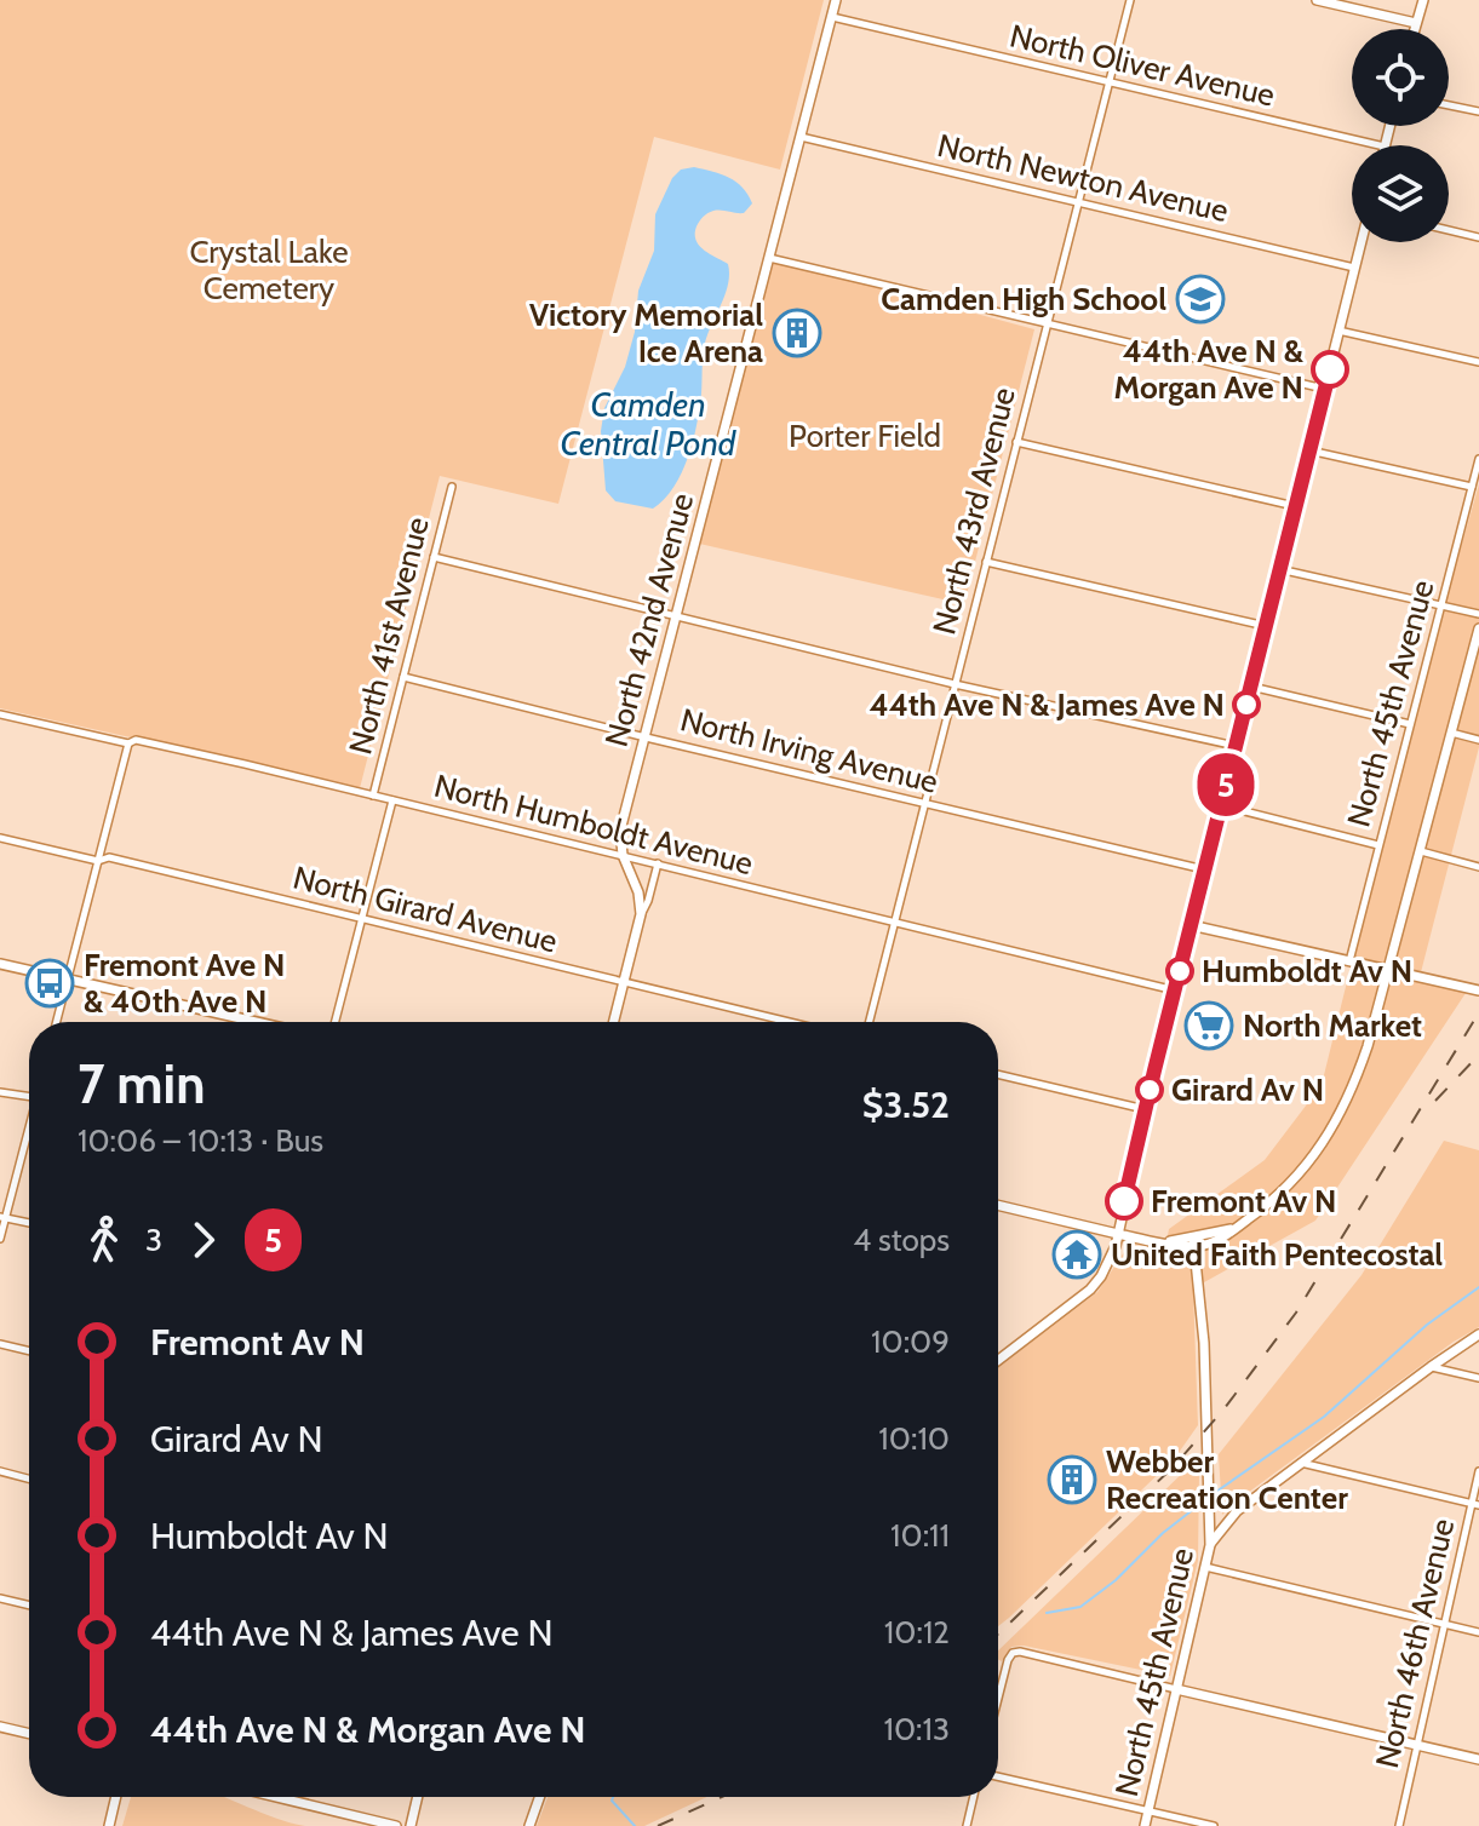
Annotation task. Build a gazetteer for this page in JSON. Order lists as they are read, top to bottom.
{
  "streets": {
    "street": [
      "North Oliver Avenue",
      "North Newton Avenue",
      "North 43rd Avenue",
      "North 42nd Avenue",
      "North 41st Avenue",
      "North 45th Avenue",
      "North Irving Avenue",
      "North Humboldt Avenue",
      "North Girard Avenue",
      "North 46th Avenue"
    ]
  },
  "crossings": [
    ["North Oliver Avenue", "North 43rd Avenue"],
    ["North Oliver Avenue", "North 42nd Avenue"],
    ["North Newton Avenue", "North 43rd Avenue"],
    ["North Newton Avenue", "North 42nd Avenue"],
    ["North 43rd Avenue", "North Irving Avenue"],
    ["North 43rd Avenue", "North Humboldt Avenue"],
    ["North 42nd Avenue", "North Irving Avenue"],
    ["North 42nd Avenue", "North Humboldt Avenue"],
    ["North 42nd Avenue", "North Girard Avenue"],
    ["North 41st Avenue", "North Irving Avenue"],
    ["North 41st Avenue", "North Humboldt Avenue"],
    ["North 41st Avenue", "North Girard Avenue"]
  ],
  "water": ["Camden Central Pond"],
  "parks": ["Crystal Lake Cemetery", "Porter Field"],
  "places": {
    "school or university": ["Camden High School"],
    "building": ["Victory Memorial Ice Arena", "Webber Recreation Center"],
    "other": [
      "44th Ave N & Morgan Ave N",
      "44th Ave N & James Ave N",
      "Humboldt Av N",
      "Girard Av N",
      "Fremont Av N"
    ],
    "bus stop": ["Fremont Ave N & 40th Ave N"],
    "supermarket": ["North Market"],
    "temple": ["United Faith Pentecostal"]
  },
  "lines": ["bus line 5"],
  "page": {
    "on_map": "5",
    "heading": ["7 min", "10:06 – 10:13 · Bus", "$3.52"],
    "legs": ["3", "5", "4 stops"],
    "list": [
      {
        "name": "Fremont Av N",
        "value": "10:09"
      },
      {
        "name": "Girard Av N",
        "value": "10:10"
      },
      {
        "name": "Humboldt Av N",
        "value": "10:11"
      },
      {
        "name": "44th Ave N & James Ave N",
        "value": "10:12"
      },
      {
        "name": "44th Ave N & Morgan Ave N",
        "value": "10:13"
      }
    ]
  }
}
